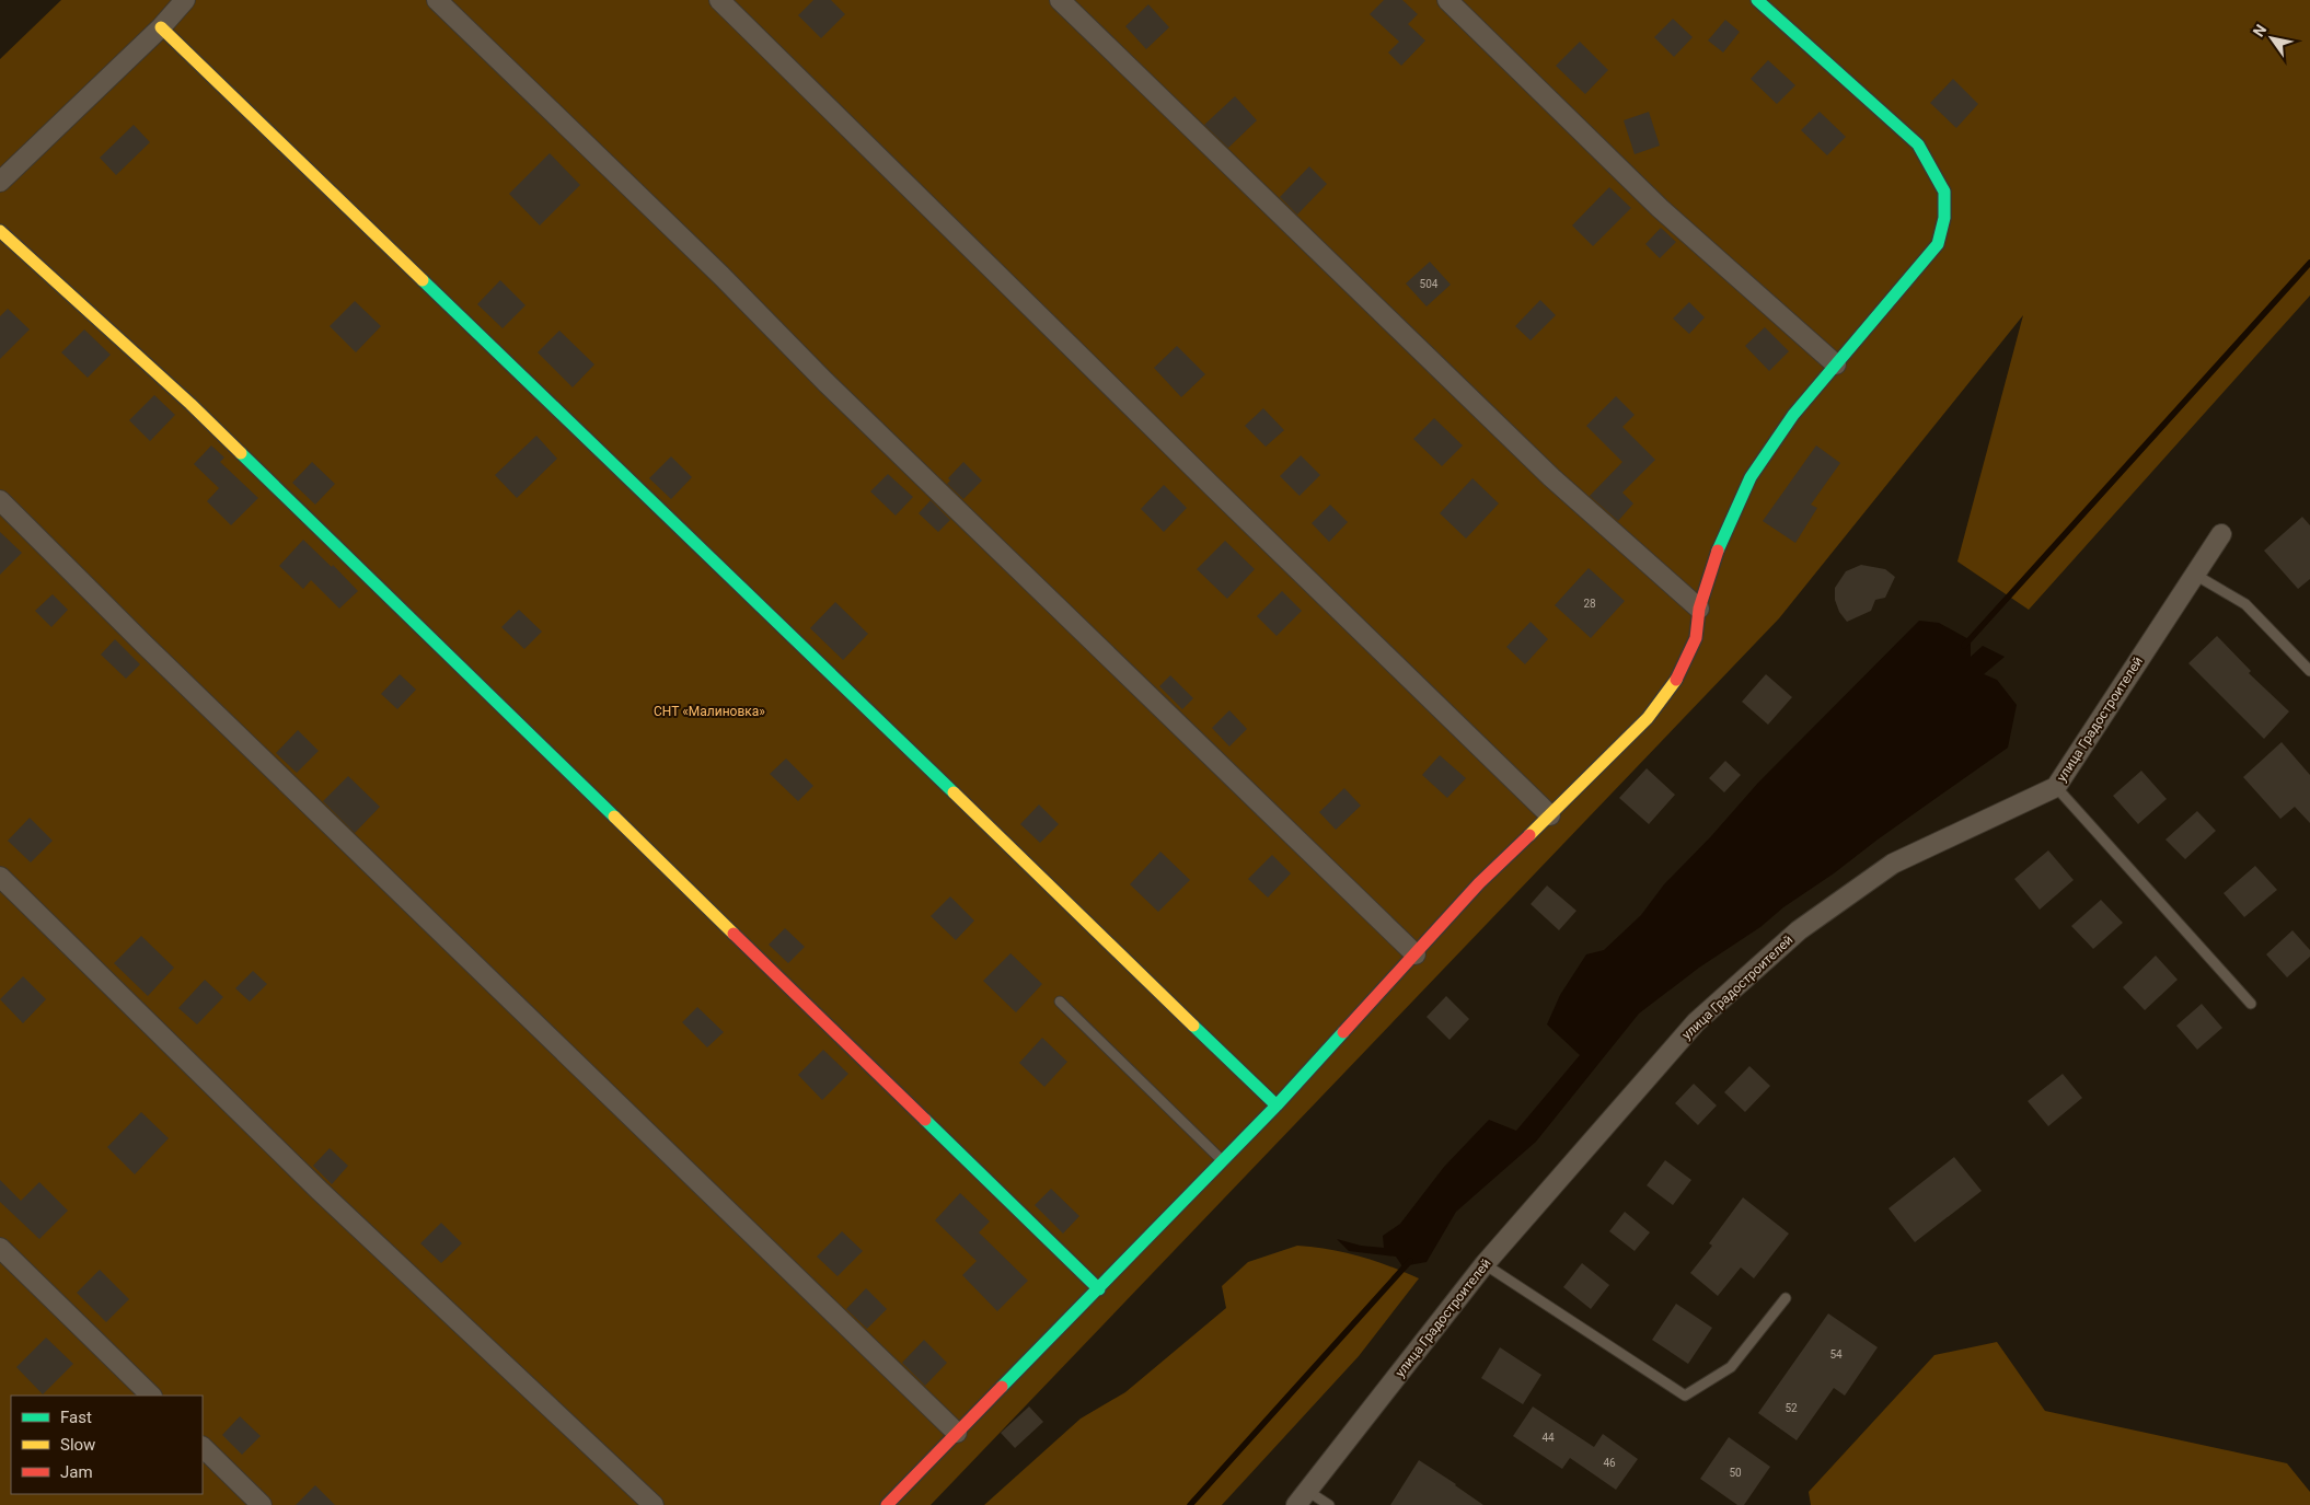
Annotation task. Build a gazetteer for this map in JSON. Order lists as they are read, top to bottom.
{
  "streets": {
    "street": ["улица Градостроителей"]
  },
  "parks": ["СНТ «Малиновка»"],
  "house_numbers": [
    "504",
    "28",
    "54",
    "52",
    "44",
    "46",
    "50"
  ],
  "legend": ["Fast", "Slow", "Jam"],
  "north": "top left"
}
